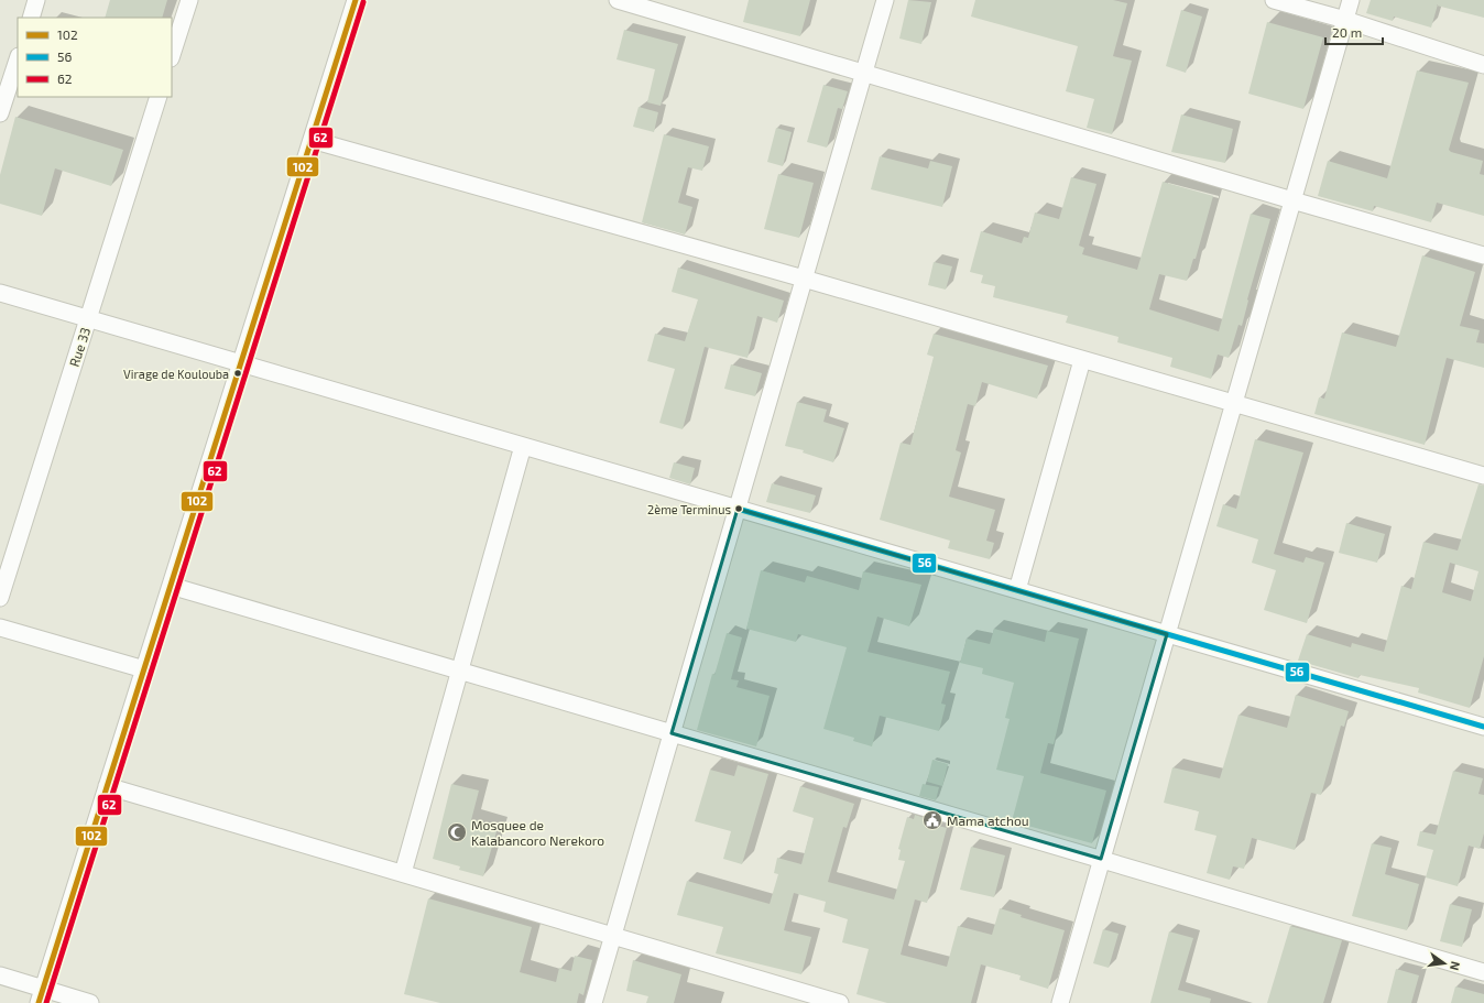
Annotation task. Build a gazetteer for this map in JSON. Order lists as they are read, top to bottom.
{
  "streets": {
    "street": ["Rue 33"]
  },
  "places": {
    "other": ["Virage de Koulouba", "2ème Terminus"],
    "public building": ["Mama atchou"],
    "mosque": ["Mosquee de Kalabancoro Nerekoro"]
  },
  "lines": ["transit line 102", "transit line 62", "transit line 56"],
  "legend": ["102", "56", "62"],
  "scale_bar": "20 m",
  "north": "right"
}
